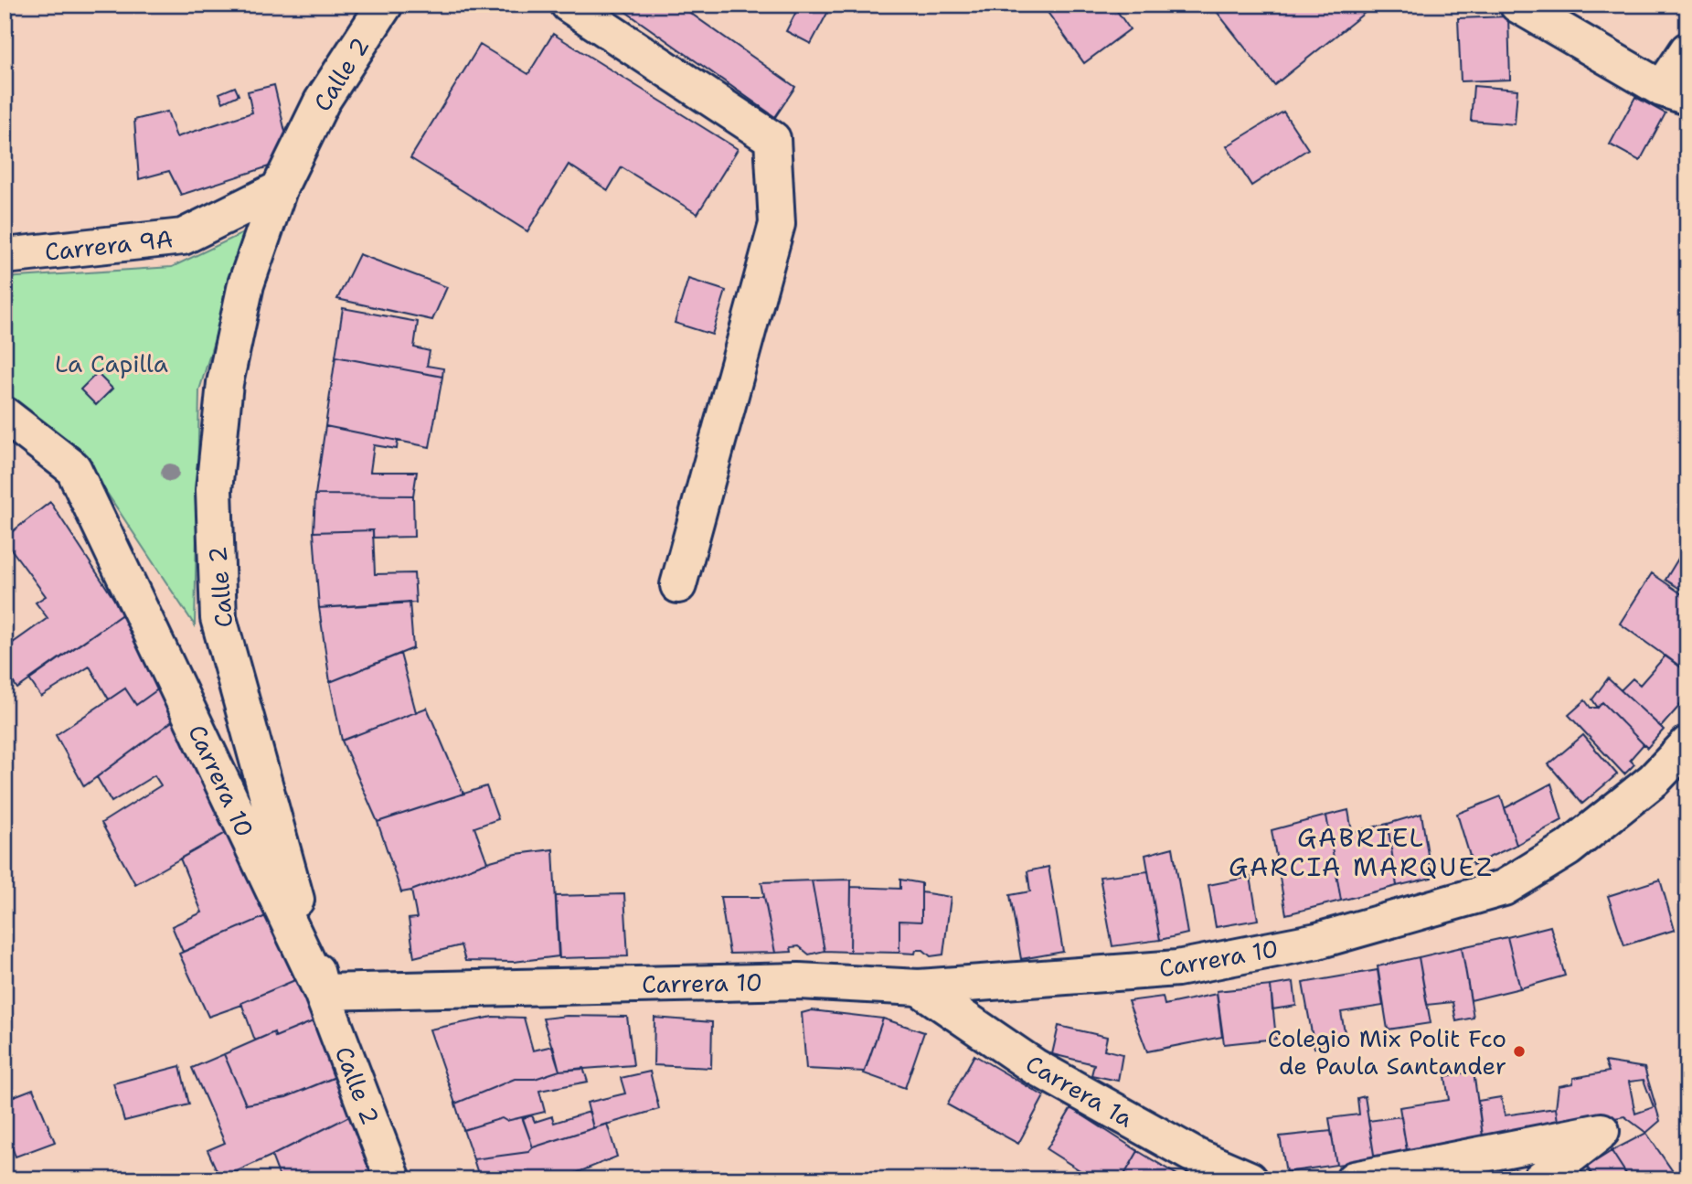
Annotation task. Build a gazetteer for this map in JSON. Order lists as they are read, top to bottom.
{
  "streets": {
    "street": [
      "Calle 2",
      "Carrera 9A",
      "Carrera 10",
      "Carrera 1a"
    ]
  },
  "crossings": [
    ["Calle 2", "Carrera 9A"],
    ["Calle 2", "Carrera 10"],
    ["Carrera 10", "Carrera 1a"]
  ],
  "districts": ["GABRIEL GARCIA MARQUEZ"],
  "parks": ["La Capilla"],
  "places": ["Colegio Mix Polit Fco de Paula Santander"]
}
